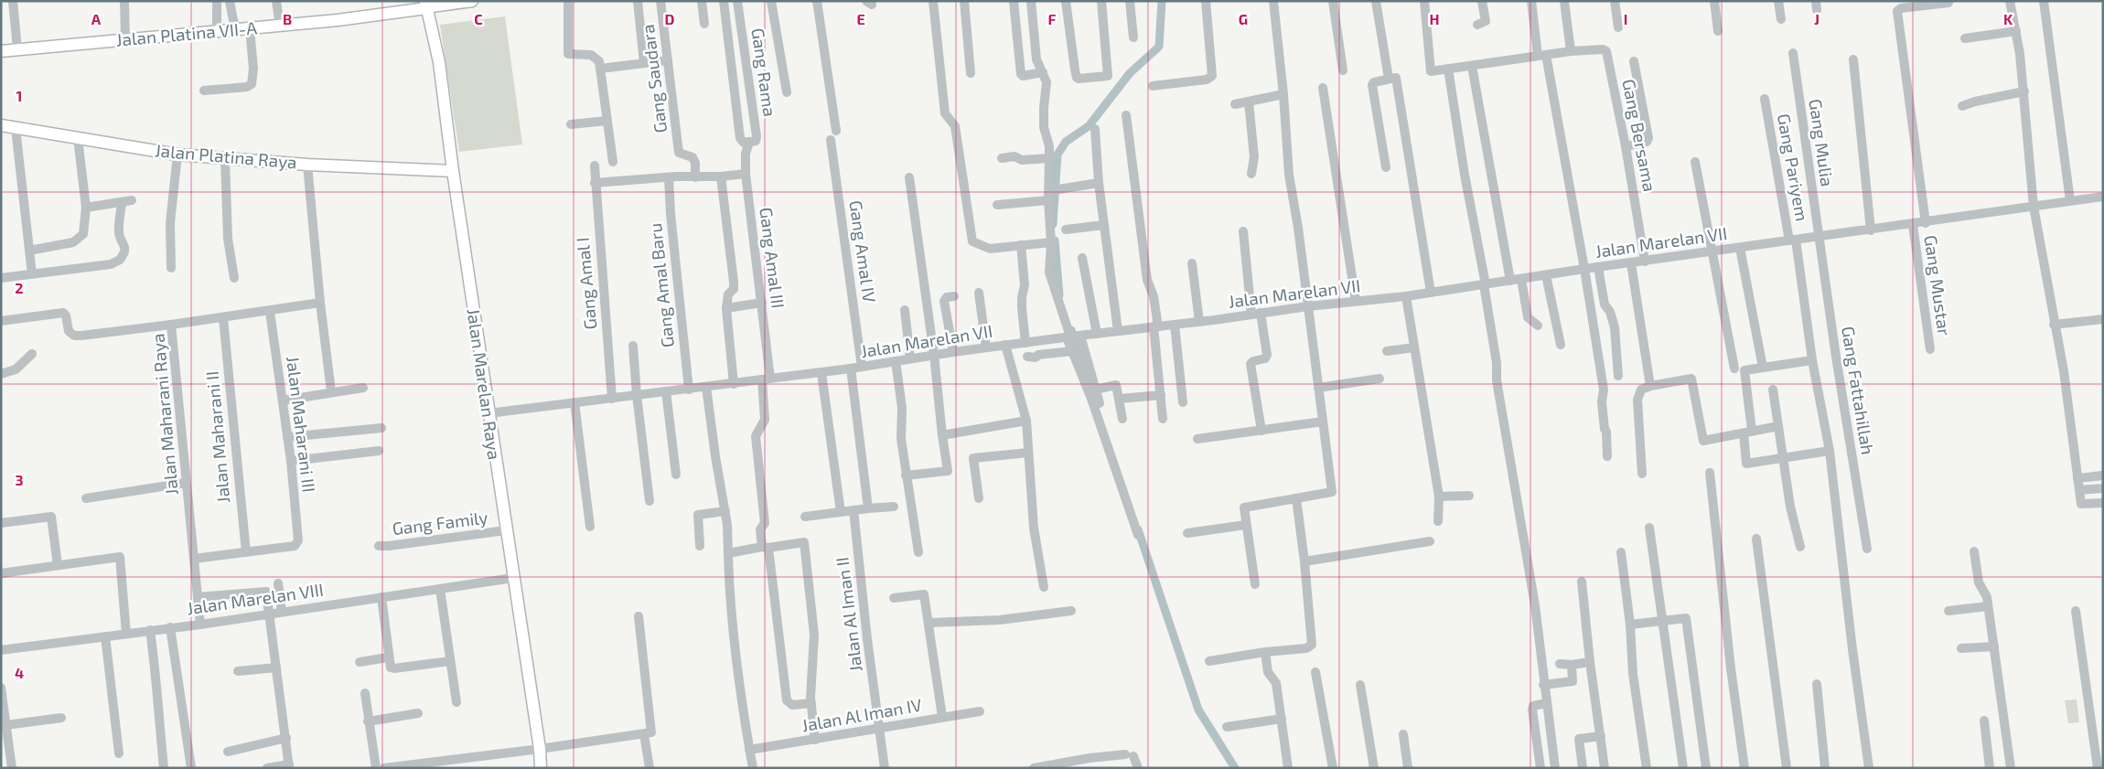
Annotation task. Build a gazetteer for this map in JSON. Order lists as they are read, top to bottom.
{
  "streets": {
    "main road": ["Jalan Platina VII-A", "Jalan Platina Raya", "Jalan Marelan Raya"],
    "street": [
      "Gang Rama",
      "Gang Saudara",
      "Gang Bersama",
      "Gang Mulia",
      "Gang Pariyem",
      "Jalan Marelan VII",
      "Gang Amal IV",
      "Gang Amal III",
      "Gang Amal I",
      "Gang Amal Baru",
      "Gang Mustar",
      "Gang Fattahillah",
      "Jalan Maharani Raya",
      "Jalan Maharani III",
      "Jalan Maharani II",
      "Gang Family",
      "Jalan Marelan VIII",
      "Jalan Al Iman II",
      "Jalan Al Iman IV"
    ]
  },
  "crossings": [
    ["Jalan Platina VII-A", "Jalan Marelan Raya"],
    ["Gang Rama", "Gang Amal III"],
    ["Gang Bersama", "Jalan Marelan VII"],
    ["Gang Mulia", "Jalan Marelan VII"],
    ["Gang Mulia", "Gang Fattahillah"],
    ["Jalan Platina Raya", "Jalan Marelan Raya"],
    ["Gang Pariyem", "Jalan Marelan VII"],
    ["Jalan Marelan VII", "Gang Amal IV"],
    ["Jalan Marelan VII", "Gang Amal III"],
    ["Jalan Marelan VII", "Gang Amal I"],
    ["Jalan Marelan VII", "Gang Amal Baru"],
    ["Jalan Marelan VII", "Gang Mustar"],
    ["Jalan Marelan VII", "Jalan Marelan Raya"],
    ["Jalan Marelan VII", "Gang Fattahillah"],
    ["Jalan Marelan Raya", "Gang Family"],
    ["Jalan Marelan Raya", "Jalan Marelan VIII"],
    ["Jalan Maharani Raya", "Jalan Maharani III"],
    ["Jalan Maharani Raya", "Jalan Maharani II"],
    ["Jalan Maharani Raya", "Jalan Marelan VIII"],
    ["Jalan Maharani III", "Jalan Maharani II"],
    ["Jalan Al Iman II", "Jalan Al Iman IV"]
  ],
  "grid": {
    "columns": [
      "A",
      "B",
      "C",
      "D",
      "E",
      "F",
      "G",
      "H",
      "I",
      "J",
      "K"
    ],
    "rows": [
      "1",
      "2",
      "3",
      "4"
    ]
  }
}
